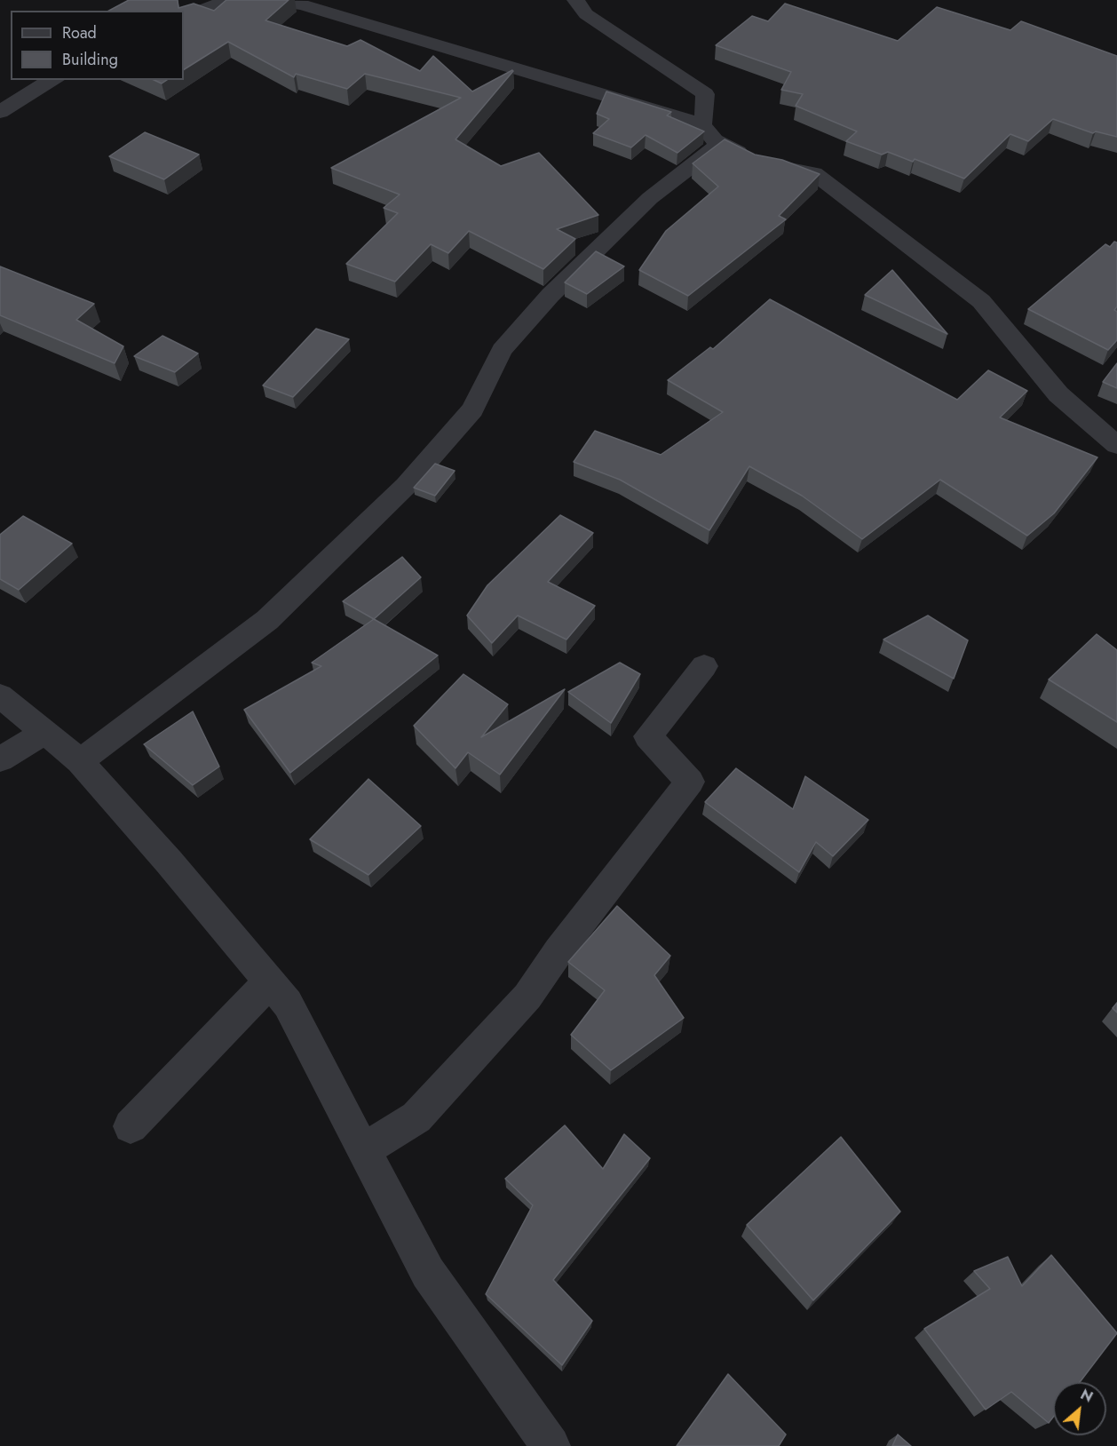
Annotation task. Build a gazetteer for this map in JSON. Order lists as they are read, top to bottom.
{
  "legend": ["Road", "Building"],
  "north": "top right"
}
